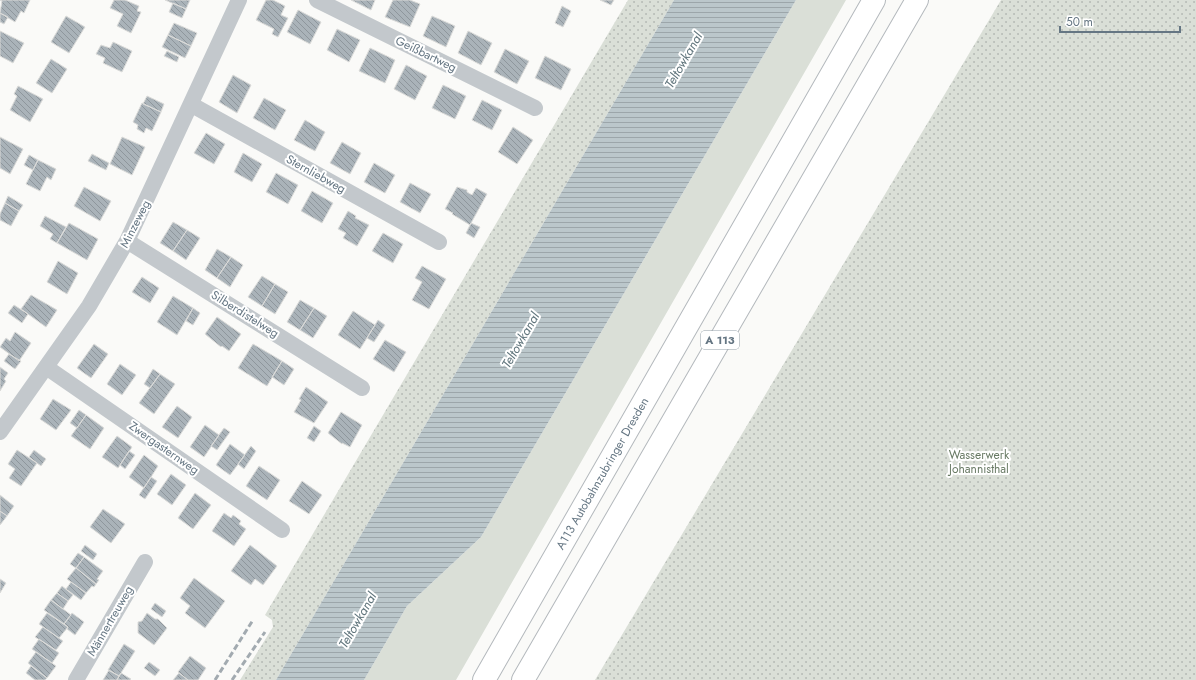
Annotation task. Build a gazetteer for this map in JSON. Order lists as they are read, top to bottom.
{
  "streets": {
    "highway": ["A 113", "A113 Autobahnzubringer Dresden"],
    "street": [
      "Geißbartweg",
      "Sternliebweg",
      "Minzeweg",
      "Silberdistelweg",
      "Zwergasternweg",
      "Männertreuweg"
    ]
  },
  "crossings": [
    ["Sternliebweg", "Minzeweg"],
    ["Minzeweg", "Silberdistelweg"],
    ["Minzeweg", "Zwergasternweg"]
  ],
  "water": ["Teltowkanal"],
  "parks": ["Wasserwerk Johannisthal"],
  "scale_bar": "50 m"
}
